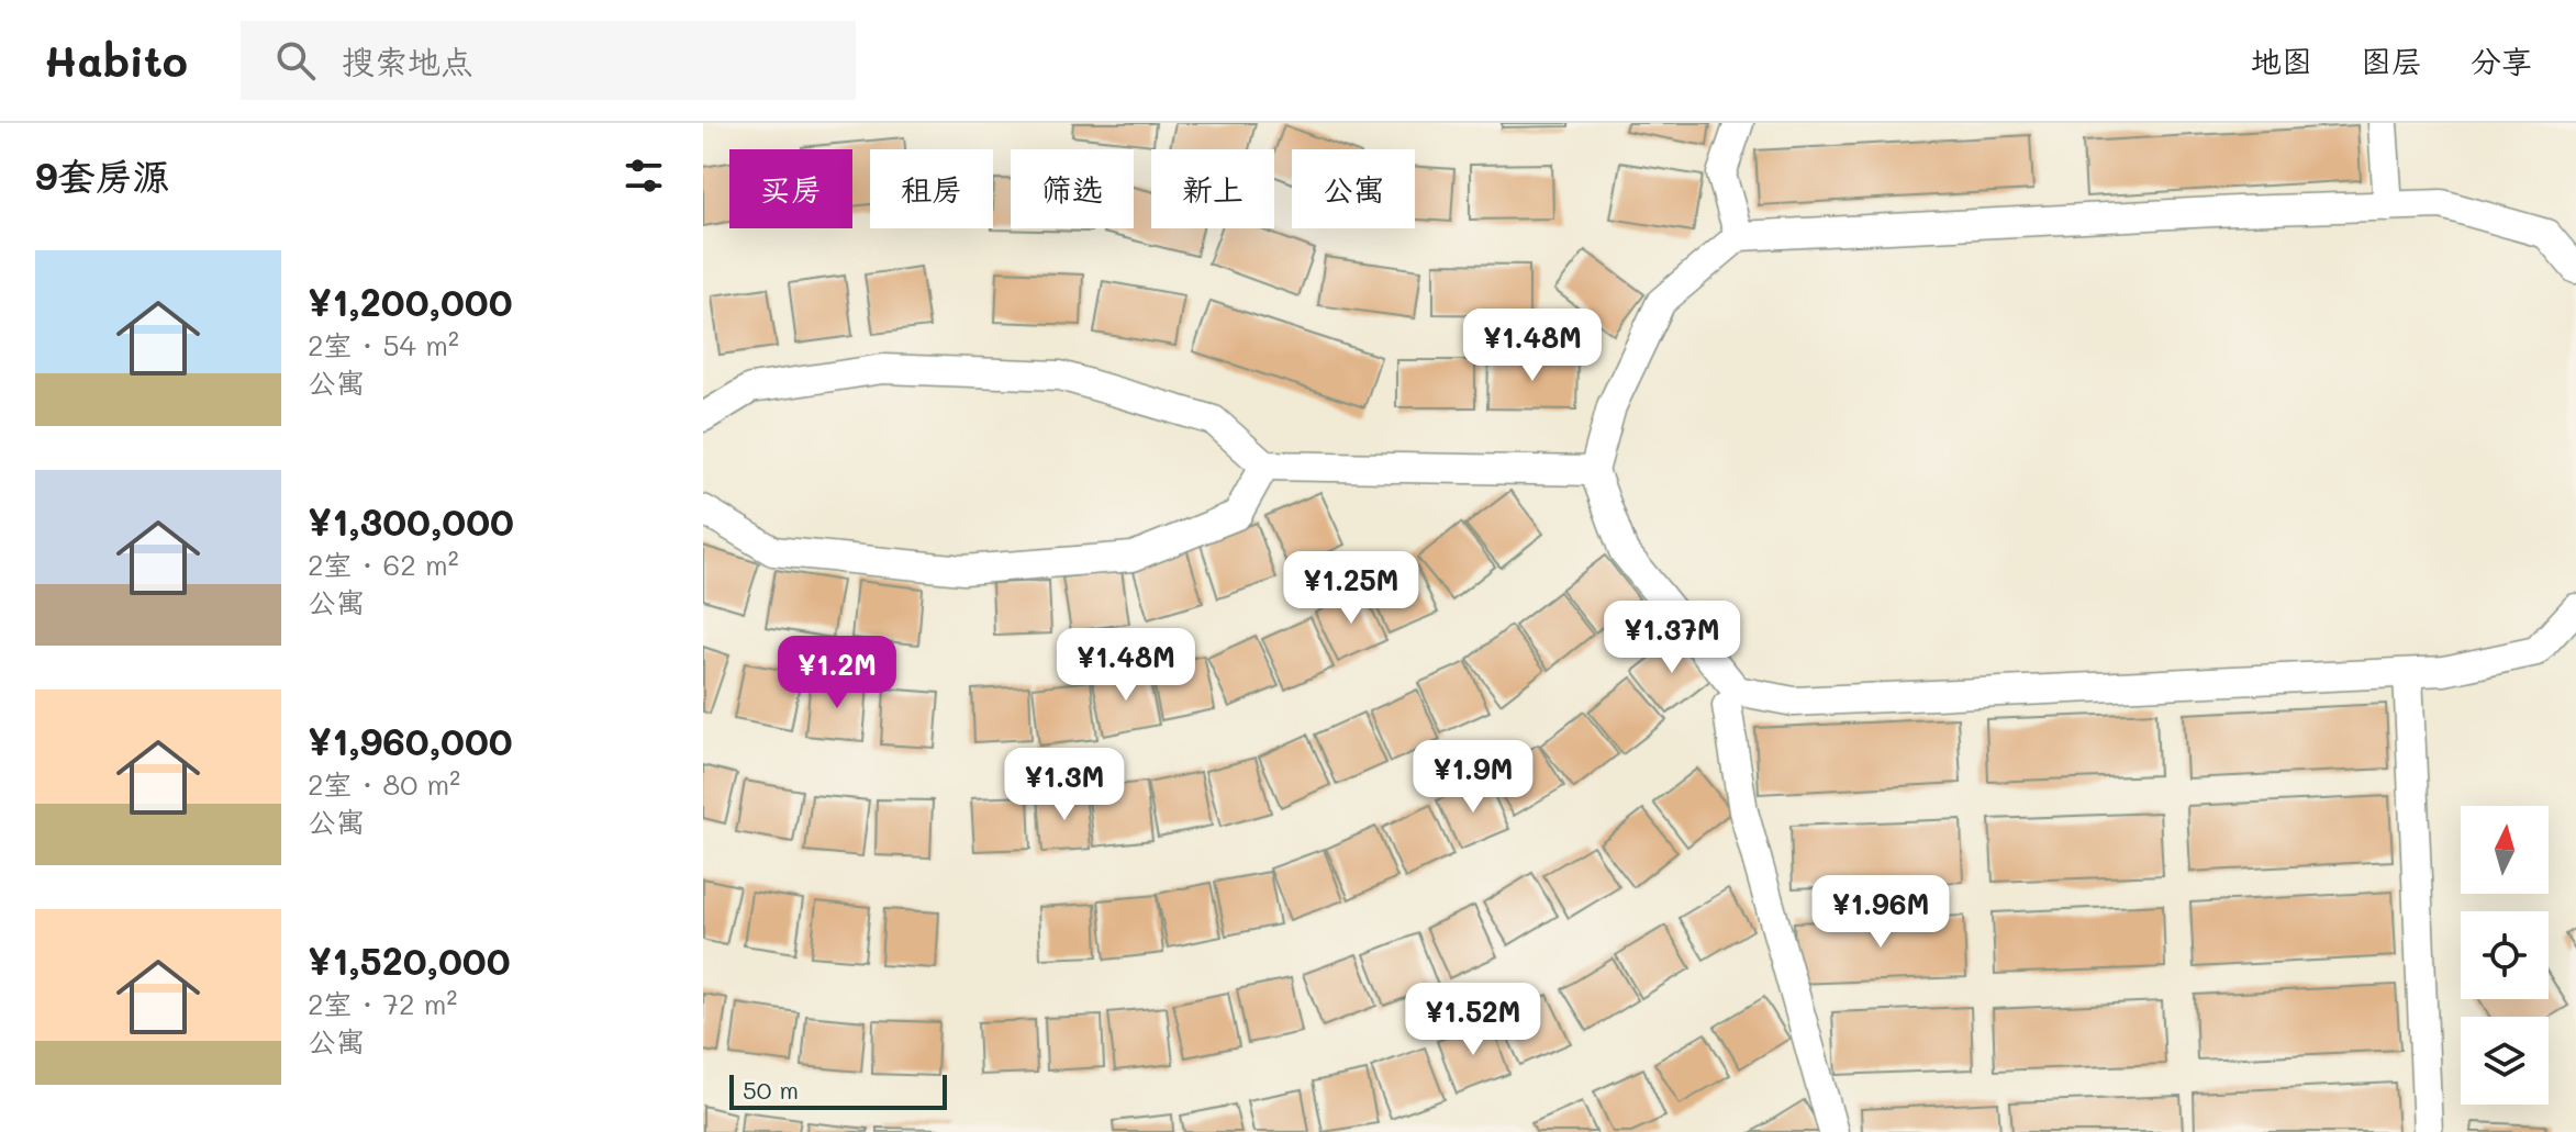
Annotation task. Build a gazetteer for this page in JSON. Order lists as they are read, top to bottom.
{
  "scale_bar": "50 m",
  "north": "top",
  "page": {
    "header": "Habito",
    "search": "搜索地点",
    "nav": ["地图", "图层", "分享"],
    "heading": "9套房源",
    "chip": [
      "买房",
      "租房",
      "筛选",
      "新上",
      "公寓"
    ],
    "list": [
      {
        "name": "¥1,200,000",
        "note": "2室 · 54 m² · 公寓"
      },
      {
        "name": "¥1,300,000",
        "note": "2室 · 62 m² · 公寓"
      },
      {
        "name": "¥1,960,000",
        "note": "2室 · 80 m² · 公寓"
      },
      {
        "name": "¥1,520,000",
        "note": "2室 · 72 m² · 公寓"
      }
    ],
    "price": [
      "¥1.48M",
      "¥1.25M",
      "¥1.37M",
      "¥1.48M",
      "¥1.2M",
      "¥1.9M",
      "¥1.3M",
      "¥1.96M",
      "¥1.52M"
    ],
    "scale": "50 m"
  }
}
